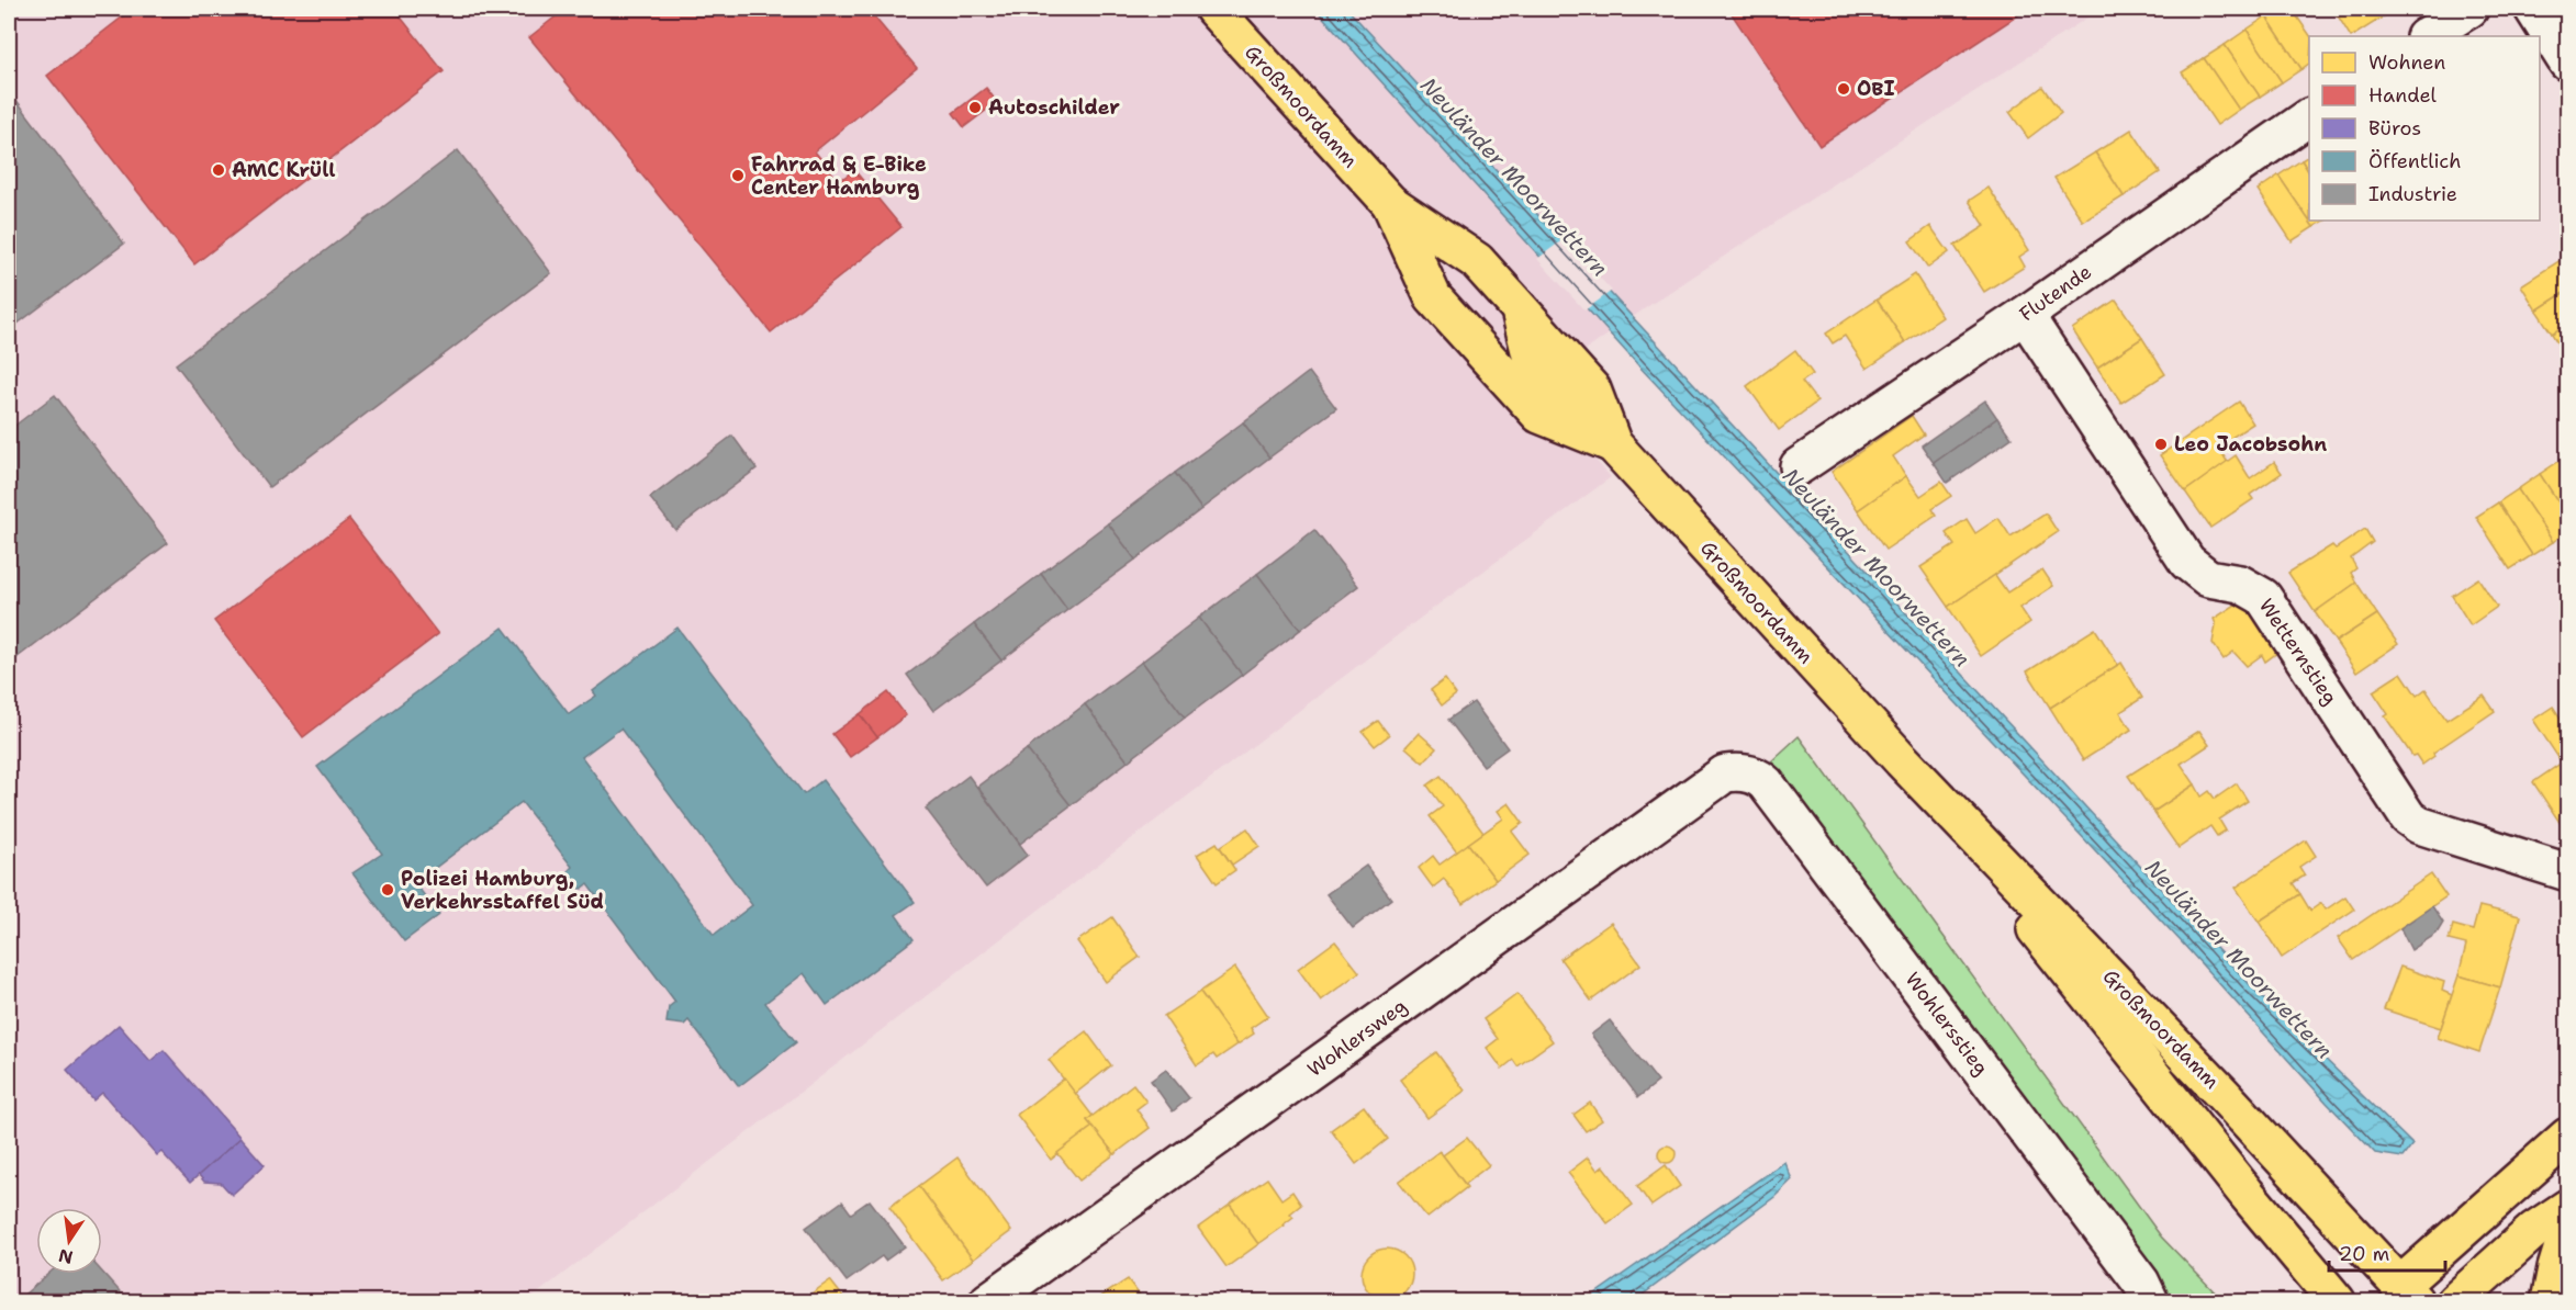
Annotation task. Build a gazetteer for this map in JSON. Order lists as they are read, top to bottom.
{
  "streets": {
    "main road": ["Großmoordamm"],
    "street": [
      "Flutende",
      "Wetternstieg",
      "Wohlersstieg",
      "Wohlersweg"
    ]
  },
  "crossings": [
    ["Flutende", "Wetternstieg"],
    ["Wohlersstieg", "Wohlersweg"]
  ],
  "water": ["Neuländer Moorwettern"],
  "places": [
    "OBI",
    "Autoschilder",
    "AMC Krüll",
    "Fahrrad & E-Bike Center Hamburg",
    "Leo Jacobsohn",
    "Polizei Hamburg, Verkehrsstaffel Süd"
  ],
  "legend": [
    "Wohnen",
    "Handel",
    "Büros",
    "Öffentlich",
    "Industrie"
  ],
  "scale_bar": "20 m",
  "north": "bottom"
}
